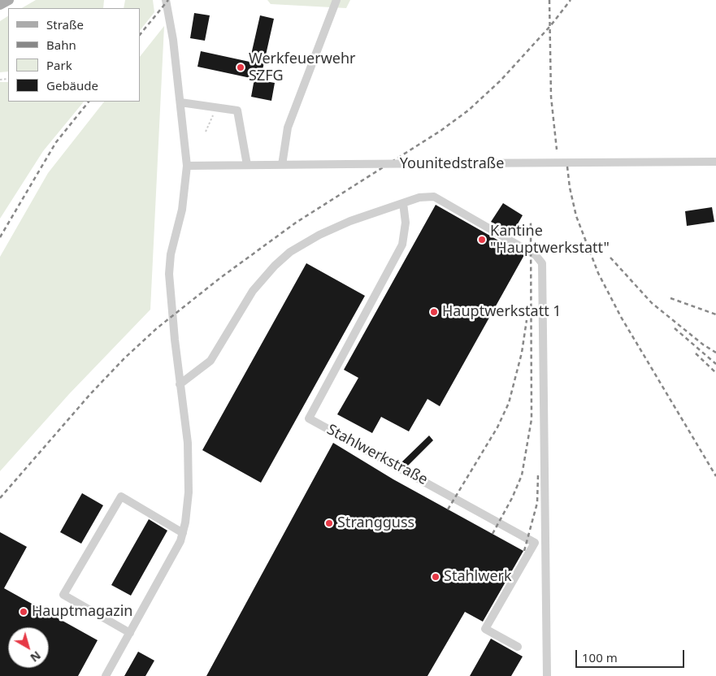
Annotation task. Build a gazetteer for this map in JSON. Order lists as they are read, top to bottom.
{
  "streets": {
    "lane": ["Younitedstraße", "Stahlwerkstraße"]
  },
  "places": [
    "Werkfeuerwehr SZFG",
    "Kantine \"Hauptwerkstatt\"",
    "Hauptwerkstatt 1",
    "Strangguss",
    "Stahlwerk",
    "Hauptmagazin"
  ],
  "legend": [
    "Straße",
    "Bahn",
    "Park",
    "Gebäude"
  ],
  "scale_bar": "100 m",
  "north": "bottom right"
}
